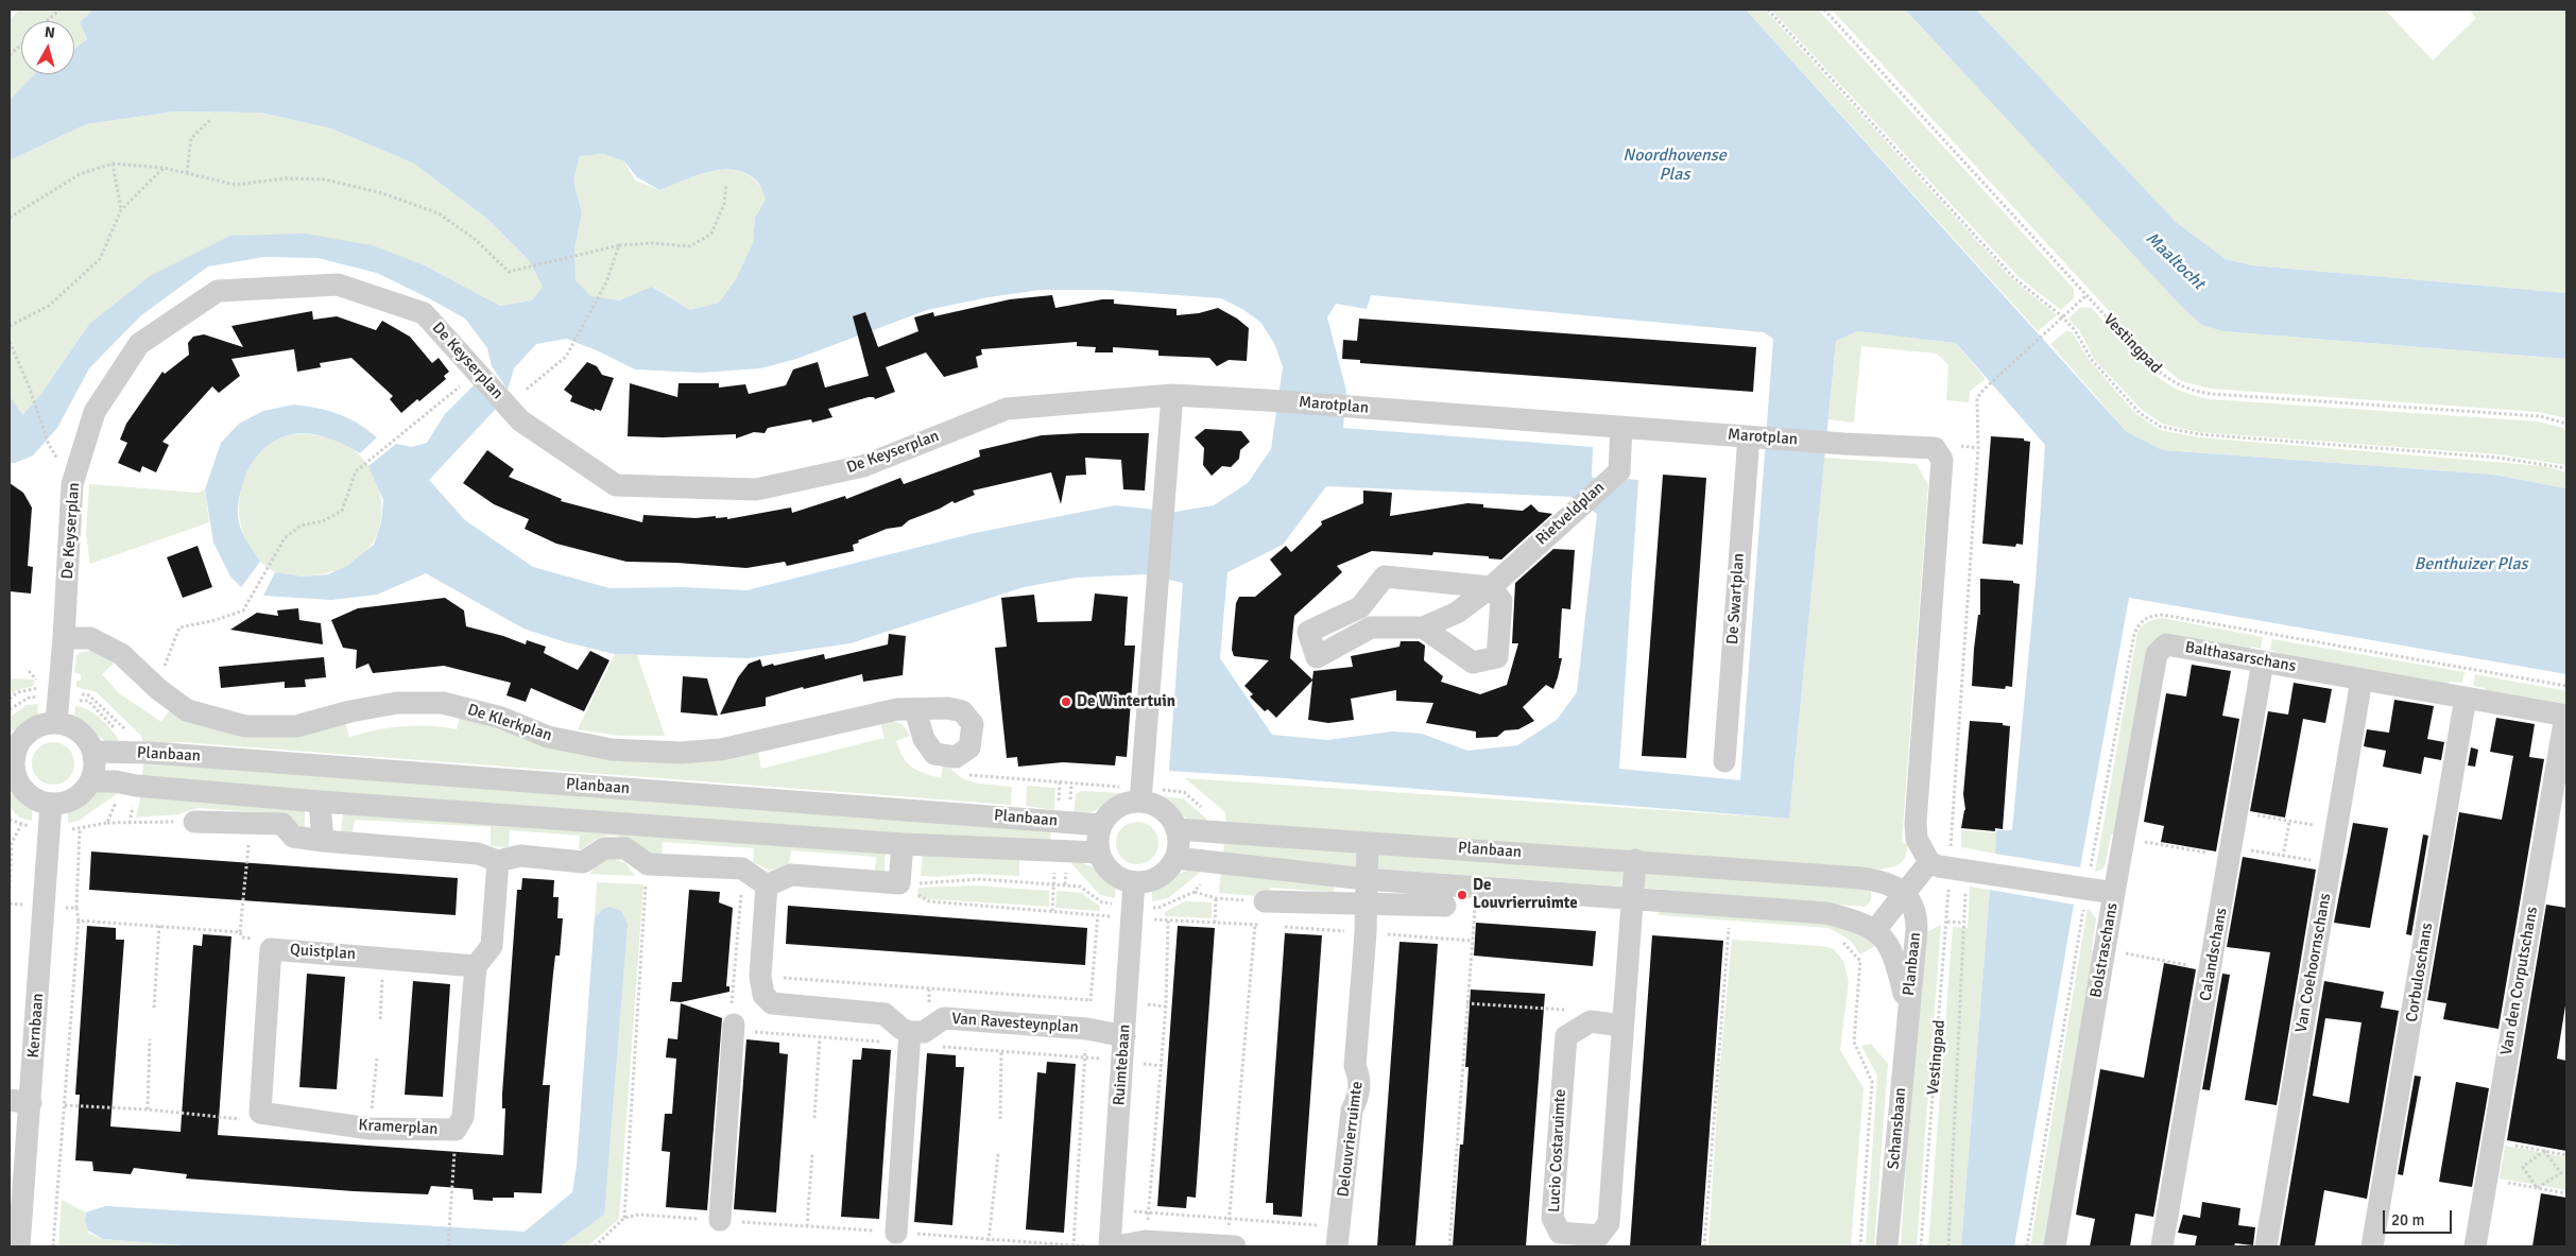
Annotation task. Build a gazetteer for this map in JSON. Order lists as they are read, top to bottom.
{
  "streets": {
    "street": [
      "De Keyserplan",
      "Marotplan",
      "Rietveldplan",
      "De Swartplan",
      "Balthasarschans",
      "De Klerkplan",
      "Planbaan",
      "Bolstraschans",
      "Quistplan",
      "Calandschans",
      "Van Coehoornschans",
      "Corbuloschans",
      "Van den Corputschans",
      "Van Ravesteynplan",
      "Kernbaan",
      "Ruimtebaan",
      "Kramerplan",
      "Schansbaan",
      "Delouvrierruimte",
      "Lucio Costaruimte"
    ],
    "path": ["Vestingpad"]
  },
  "crossings": [
    ["Vestingpad", "Marotplan"],
    ["Vestingpad", "Bolstraschans"],
    ["De Keyserplan", "Marotplan"],
    ["De Keyserplan", "De Klerkplan"],
    ["De Keyserplan", "Planbaan"],
    ["De Keyserplan", "Kernbaan"],
    ["Marotplan", "Rietveldplan"],
    ["Marotplan", "De Swartplan"],
    ["Marotplan", "Bolstraschans"],
    ["Balthasarschans", "Bolstraschans"],
    ["Balthasarschans", "Calandschans"],
    ["Balthasarschans", "Van Coehoornschans"],
    ["Balthasarschans", "Corbuloschans"],
    ["Balthasarschans", "Van den Corputschans"],
    ["Planbaan", "Kernbaan"],
    ["Planbaan", "Ruimtebaan"],
    ["Planbaan", "Schansbaan"],
    ["Planbaan", "Delouvrierruimte"],
    ["Planbaan", "Lucio Costaruimte"],
    ["Quistplan", "Kramerplan"],
    ["Van Ravesteynplan", "Ruimtebaan"]
  ],
  "water": ["Noordhovense Plas", "Maaltocht", "Benthuizer Plas"],
  "places": ["De Wintertuin", "De Louvrierruimte"],
  "scale_bar": "20 m",
  "north": "top"
}
